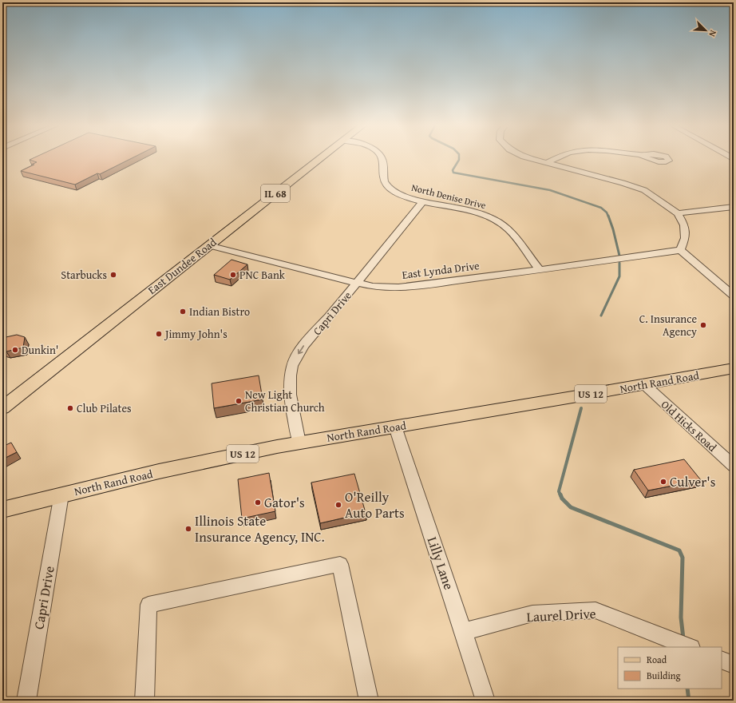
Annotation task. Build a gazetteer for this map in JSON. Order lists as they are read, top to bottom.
{
  "streets": {
    "main road": [
      "IL 68",
      "East Dundee Road",
      "North Rand Road",
      "US 12"
    ],
    "street": [
      "North Denise Drive",
      "East Lynda Drive",
      "Capri Drive",
      "Old Hicks Road",
      "Lilly Lane",
      "Laurel Drive"
    ]
  },
  "crossings": [
    ["North Denise Drive", "East Lynda Drive"],
    ["North Denise Drive", "Capri Drive"],
    ["East Dundee Road", "East Lynda Drive"],
    ["East Lynda Drive", "Capri Drive"],
    ["Capri Drive", "North Rand Road"],
    ["North Rand Road", "Old Hicks Road"],
    ["North Rand Road", "Lilly Lane"],
    ["Lilly Lane", "Laurel Drive"]
  ],
  "places": [
    "Starbucks",
    "PNC Bank",
    "Indian Bistro",
    "C. Insurance Agency",
    "Jimmy John's",
    "Dunkin'",
    "New Light Christian Church",
    "Club Pilates",
    "Culver's",
    "Gator's",
    "O'Reilly Auto Parts",
    "Illinois State Insurance Agency, INC."
  ],
  "legend": ["Road", "Building"],
  "north": "bottom right"
}
